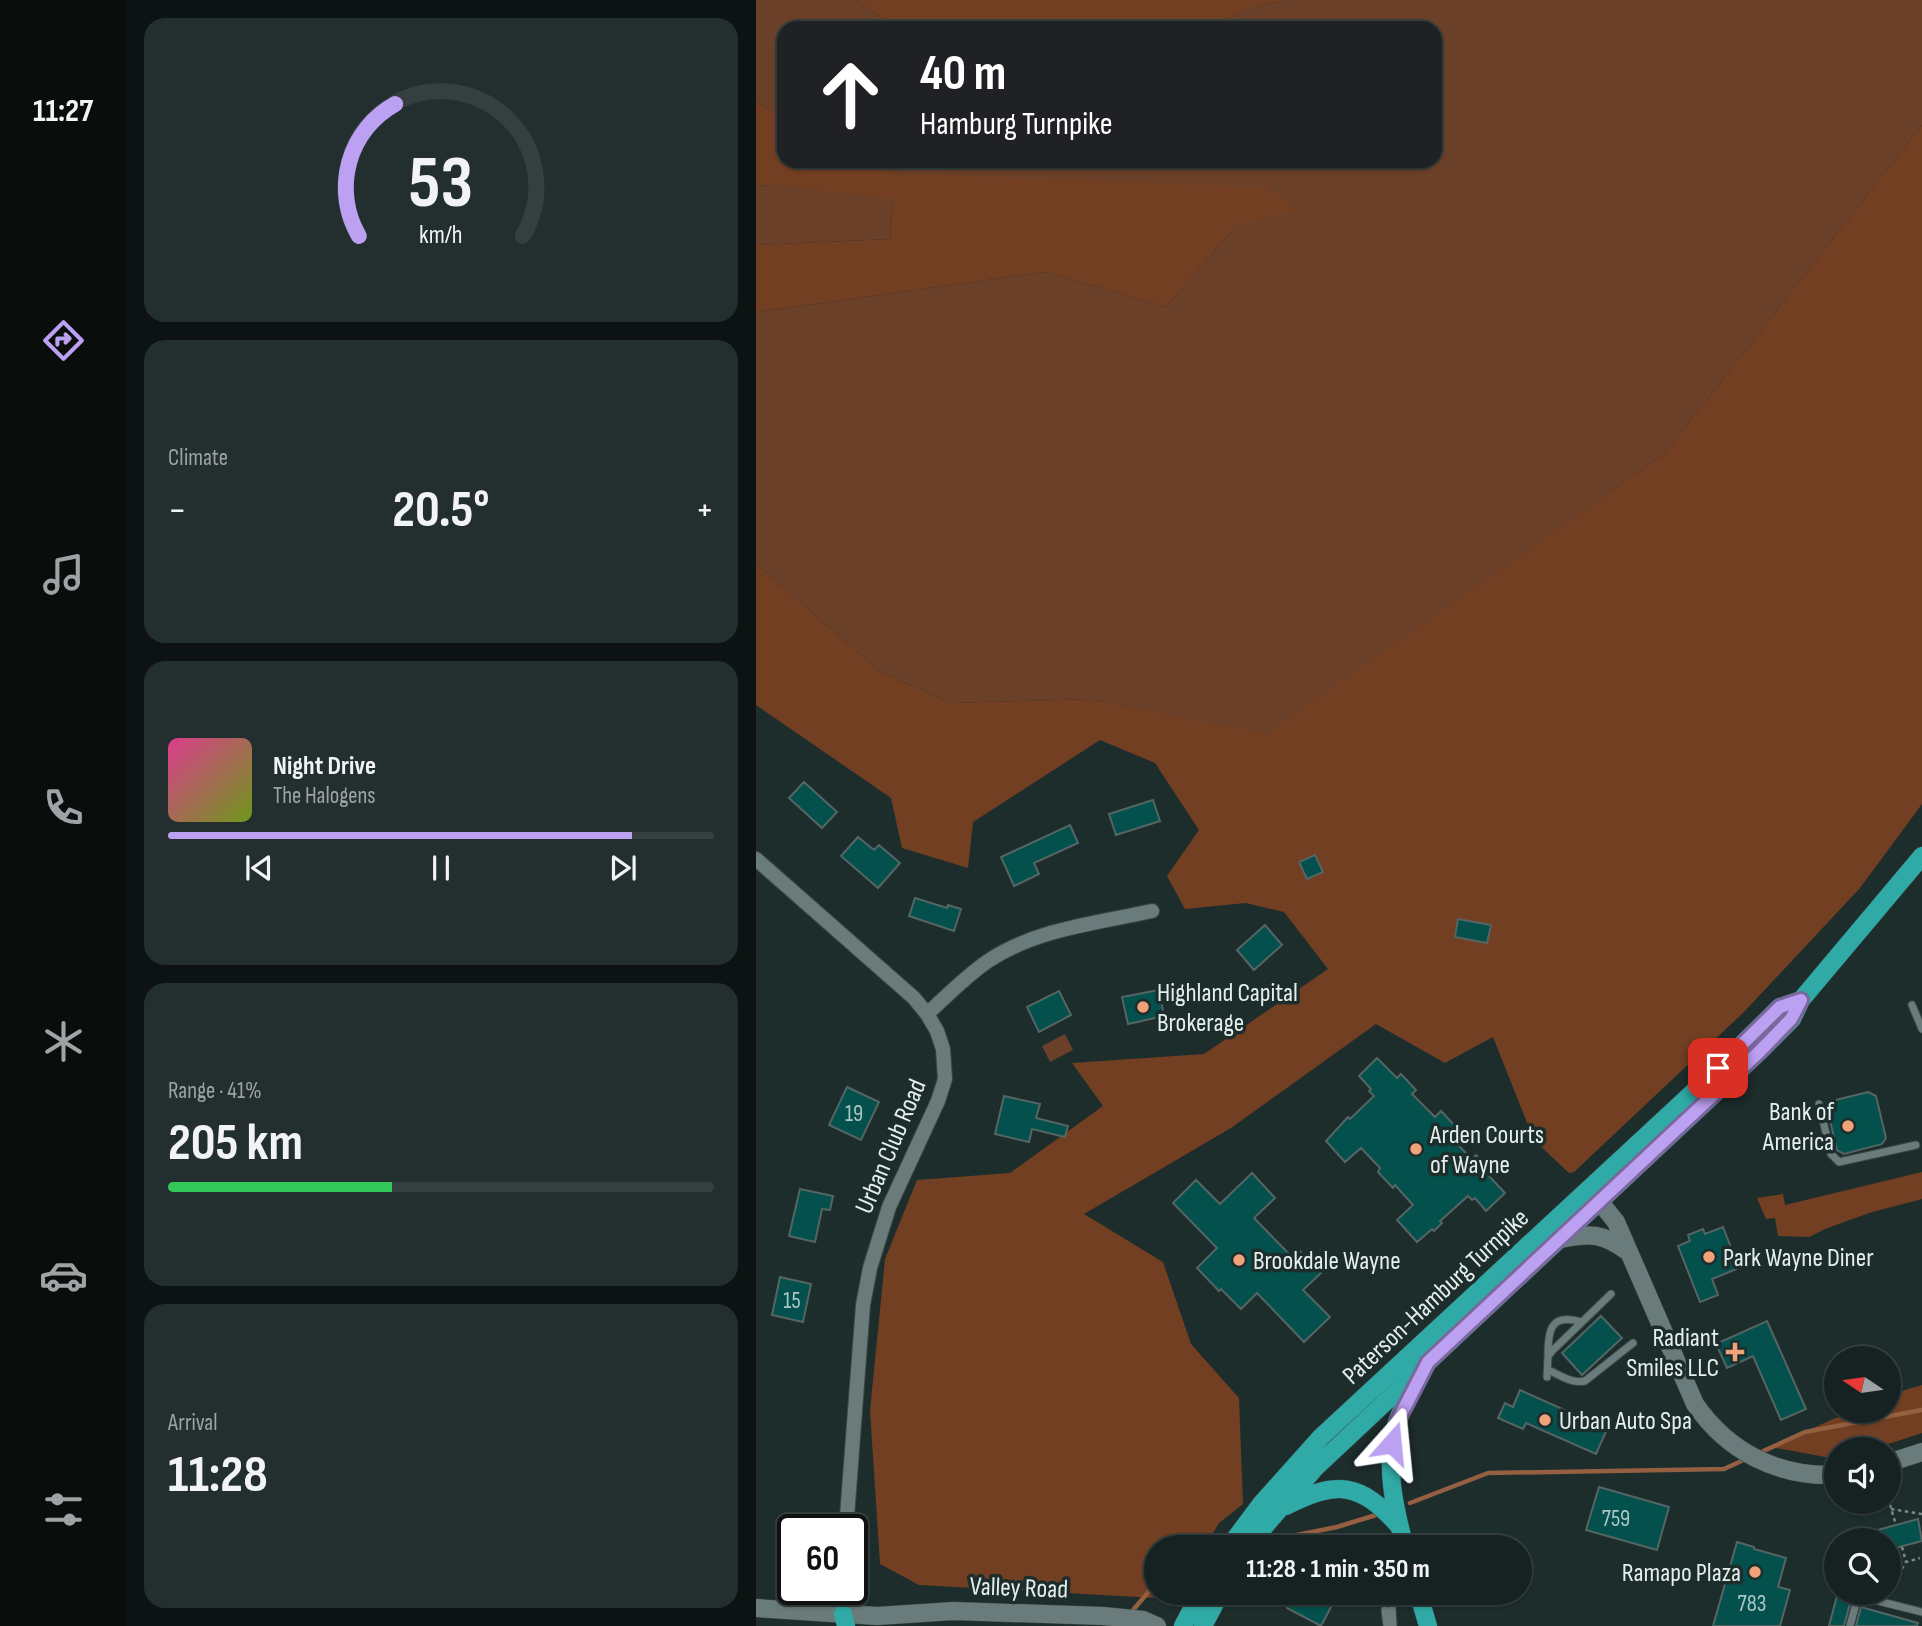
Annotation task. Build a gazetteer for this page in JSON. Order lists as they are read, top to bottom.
{
  "streets": {
    "main road": ["Paterson-Hamburg Turnpike"],
    "street": ["Urban Club Road", "Valley Road"]
  },
  "places": {
    "other": [
      "Highland Capital Brokerage",
      "Bank of America",
      "Arden Courts of Wayne",
      "Park Wayne Diner",
      "Brookdale Wayne",
      "Urban Auto Spa",
      "Ramapo Plaza"
    ],
    "health": ["Radiant Smiles LLC"]
  },
  "house_numbers": [
    "19",
    "15",
    "759",
    "783"
  ],
  "north": "left",
  "page": {
    "tabs": "11:27",
    "turn": ["40 m", "Hamburg Turnpike"],
    "tile": [
      "Climate",
      ["Range · 41%", "205 km"],
      ["Arrival", "11:28"]
    ],
    "heat": ["−", "20.5°", "+"],
    "song": ["Night Drive", "The Halogens"],
    "limit": "60",
    "trip": "11:28 · 1 min · 350 m",
    "gauge": ["53", "km/h"]
  }
}
